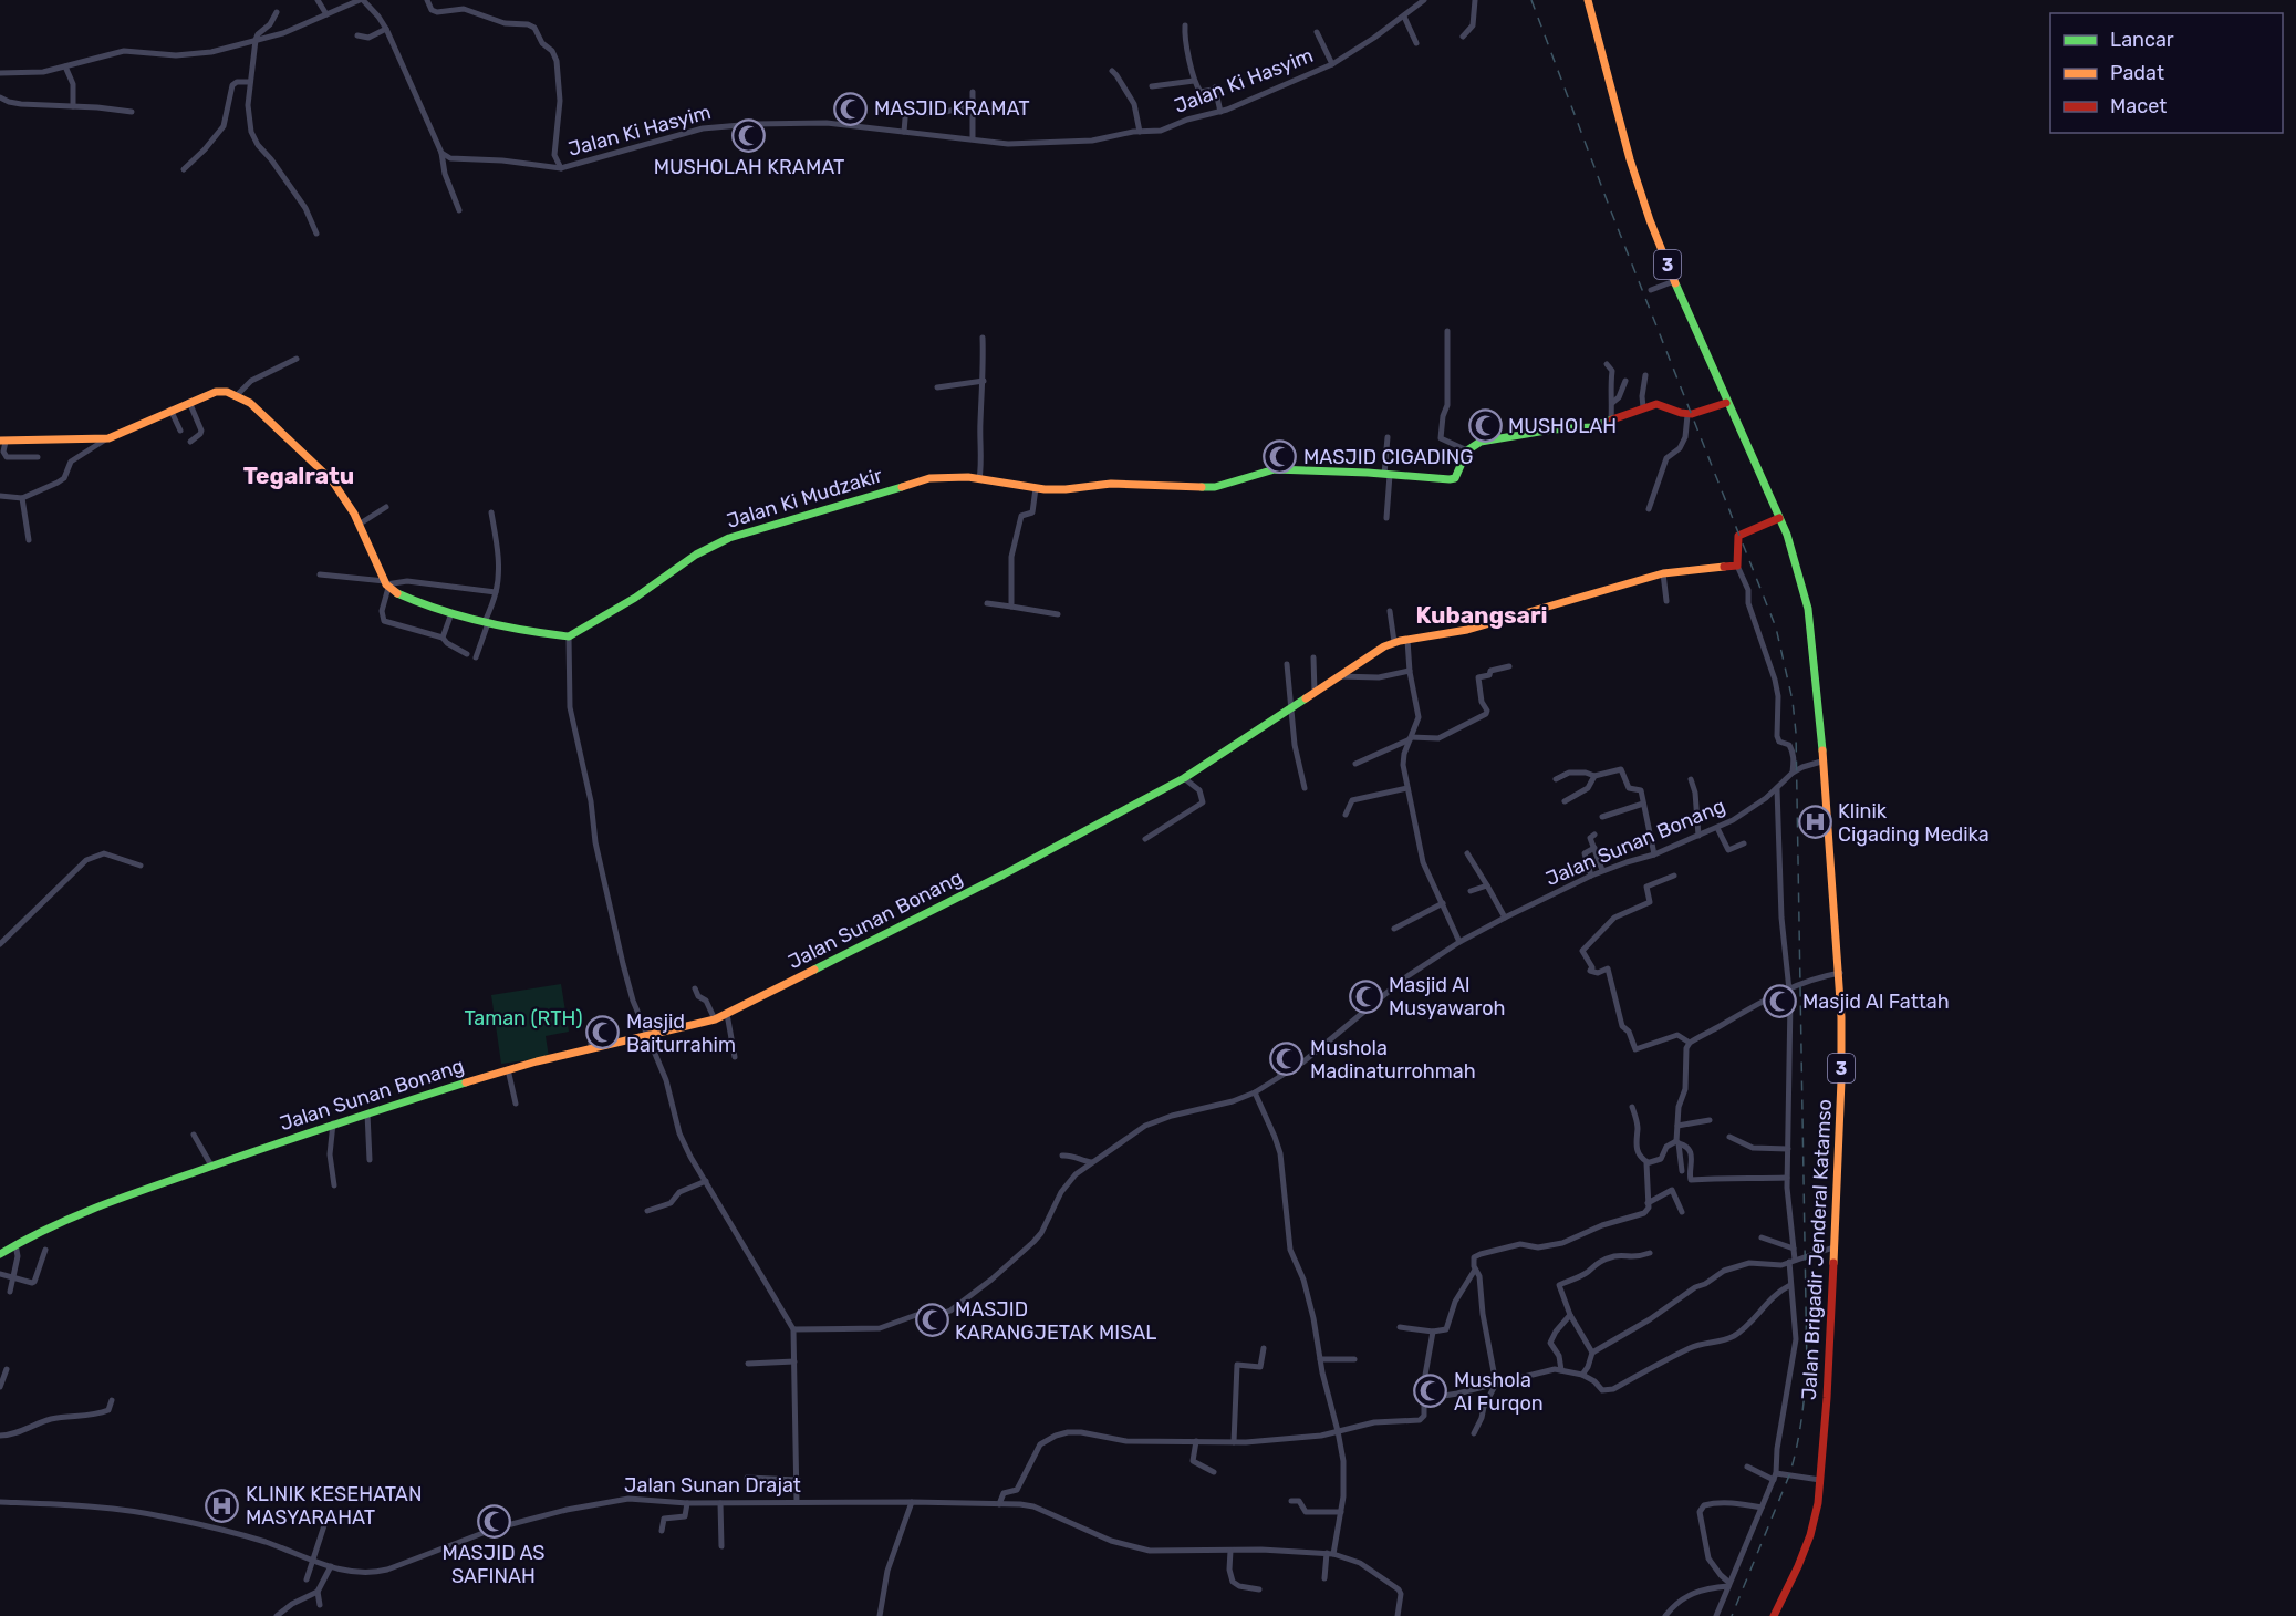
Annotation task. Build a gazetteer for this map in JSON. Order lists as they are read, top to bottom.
{
  "streets": {
    "main road": [
      "3",
      "Jalan Ki Mudzakir",
      "Jalan Sunan Bonang",
      "Jalan Brigadir Jenderal Katamso"
    ],
    "street": ["Jalan Ki Hasyim", "Jalan Sunan Drajat"]
  },
  "crossings": [
    ["Jalan Sunan Bonang", "Jalan Brigadir Jenderal Katamso"]
  ],
  "districts": ["Tegalratu", "Kubangsari"],
  "parks": ["Taman (RTH)"],
  "places": {
    "mosque": [
      "MASJID KRAMAT",
      "MUSHOLAH KRAMAT",
      "MUSHOLAH",
      "MASJID CIGADING",
      "Masjid Al Musyawaroh",
      "Masjid Al Fattah",
      "Masjid Baiturrahim",
      "Mushola Madinaturrohmah",
      "MASJID KARANGJETAK MISAL",
      "Mushola Al Furqon",
      "MASJID AS SAFINAH"
    ],
    "hospital": ["Klinik Cigading Medika", "KLINIK KESEHATAN MASYARAHAT"]
  },
  "legend": ["Lancar", "Padat", "Macet"]
}
